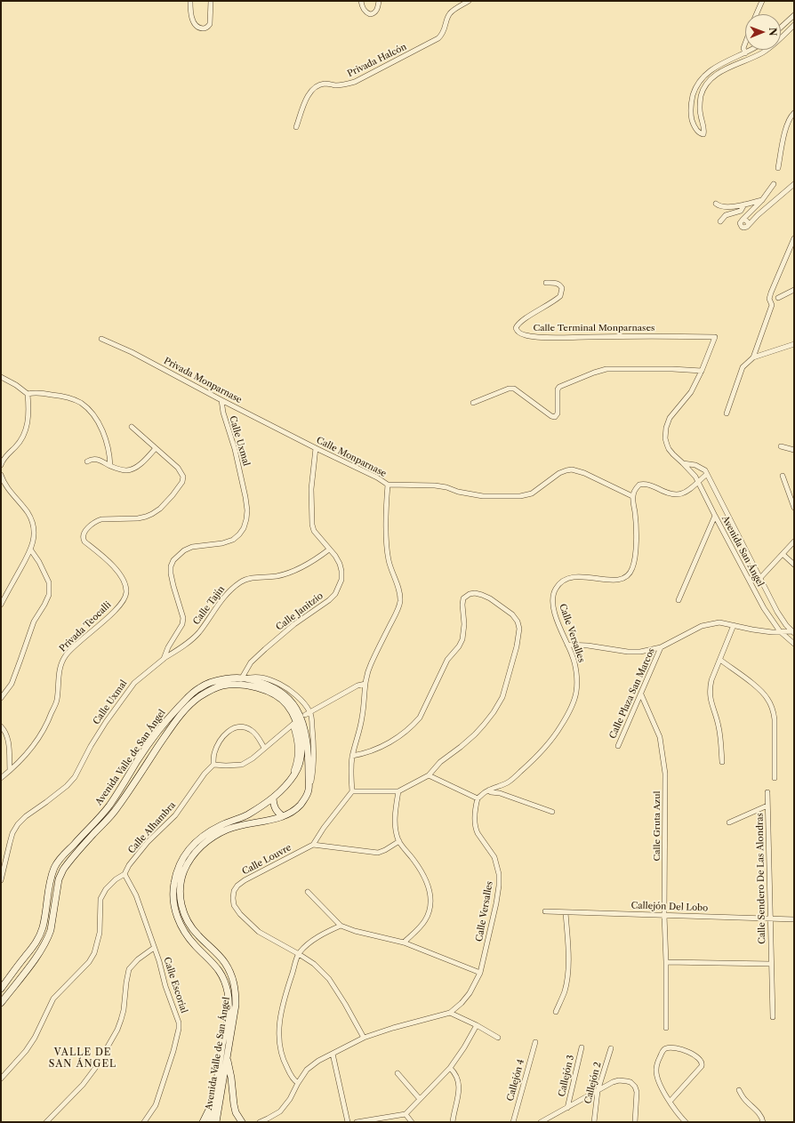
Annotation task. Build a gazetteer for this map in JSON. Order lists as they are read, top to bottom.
{
  "streets": {
    "street": [
      "Privada Halcón",
      "Calle Terminal Monparnases",
      "Privada Monparnase",
      "Calle Uxmal",
      "Calle Monparnase",
      "Avenida San Ángel",
      "Calle Tajín",
      "Calle Janitzio",
      "Privada Teocalli",
      "Calle Versalles",
      "Calle Plaza San Marcos",
      "Avenida Valle de San Ángel",
      "Calle Gruta Azul",
      "Calle Alhambra",
      "Calle Louvre",
      "Calle Sendero De Las Alondras",
      "Callejón Del Lobo",
      "Calle Escorial",
      "Callejón 3",
      "Callejón 4",
      "Callejón 2"
    ]
  },
  "crossings": [
    ["Calle Terminal Monparnases", "Avenida San Ángel"],
    ["Privada Monparnase", "Calle Uxmal"],
    ["Privada Monparnase", "Calle Monparnase"],
    ["Calle Uxmal", "Calle Tajín"],
    ["Calle Monparnase", "Calle Janitzio"],
    ["Calle Monparnase", "Calle Versalles"],
    ["Calle Tajín", "Calle Janitzio"],
    ["Calle Janitzio", "Avenida Valle de San Ángel"],
    ["Calle Versalles", "Calle Louvre"],
    ["Calle Plaza San Marcos", "Calle Gruta Azul"],
    ["Calle Gruta Azul", "Callejón Del Lobo"],
    ["Calle Alhambra", "Calle Escorial"],
    ["Calle Sendero De Las Alondras", "Callejón Del Lobo"]
  ],
  "districts": ["VALLE DE SAN ÁNGEL"],
  "north": "right"
}
